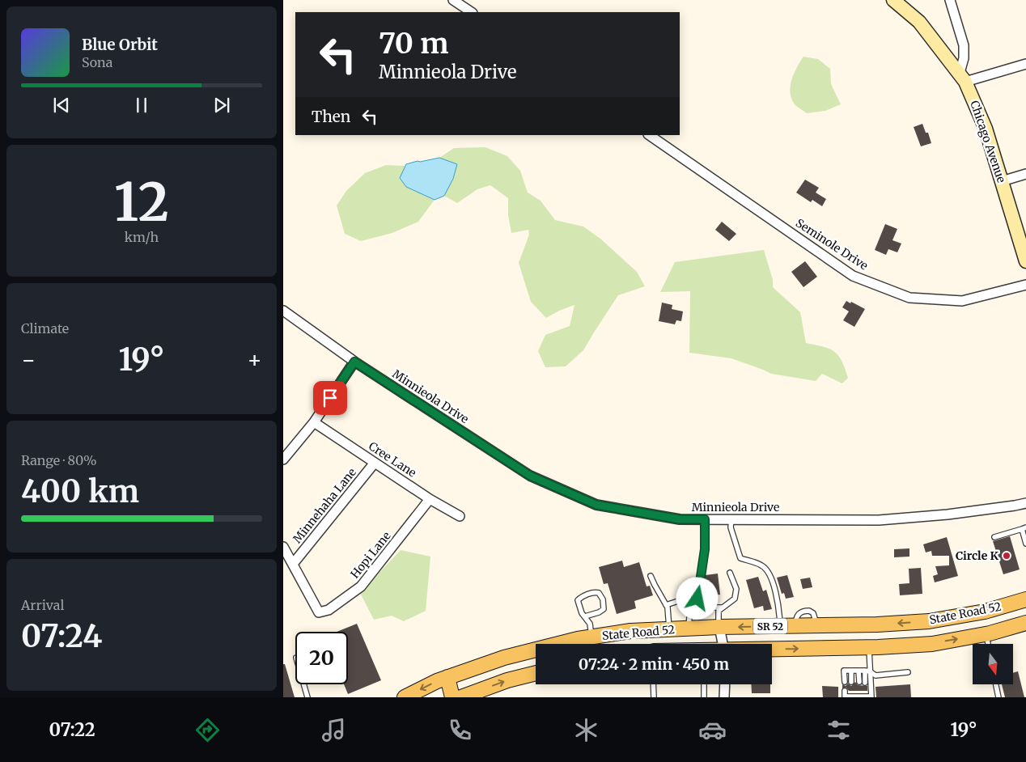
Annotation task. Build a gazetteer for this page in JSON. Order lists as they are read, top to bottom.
{
  "streets": {
    "main road": ["State Road 52", "SR 52"],
    "street": [
      "Chicago Avenue",
      "Seminole Drive",
      "Minnieola Drive",
      "Cree Lane",
      "Minnehaha Lane",
      "Hopi Lane"
    ]
  },
  "crossings": [
    ["Cree Lane", "Minnehaha Lane"],
    ["Cree Lane", "Hopi Lane"],
    ["Minnehaha Lane", "Hopi Lane"]
  ],
  "places": ["Circle K"],
  "north": "bottom",
  "page": {
    "turn": ["70 m", "Minnieola Drive"],
    "song": ["Blue Orbit", "Sona"],
    "then": "Then",
    "tile": [
      ["12", "km/h"],
      "Climate",
      ["Range · 80%", "400 km"],
      ["Arrival", "07:24"]
    ],
    "heat": ["−", "19°", "+"],
    "limit": "20",
    "trip": "07:24 · 2 min · 450 m",
    "tabs": ["07:22", "19°"]
  }
}
